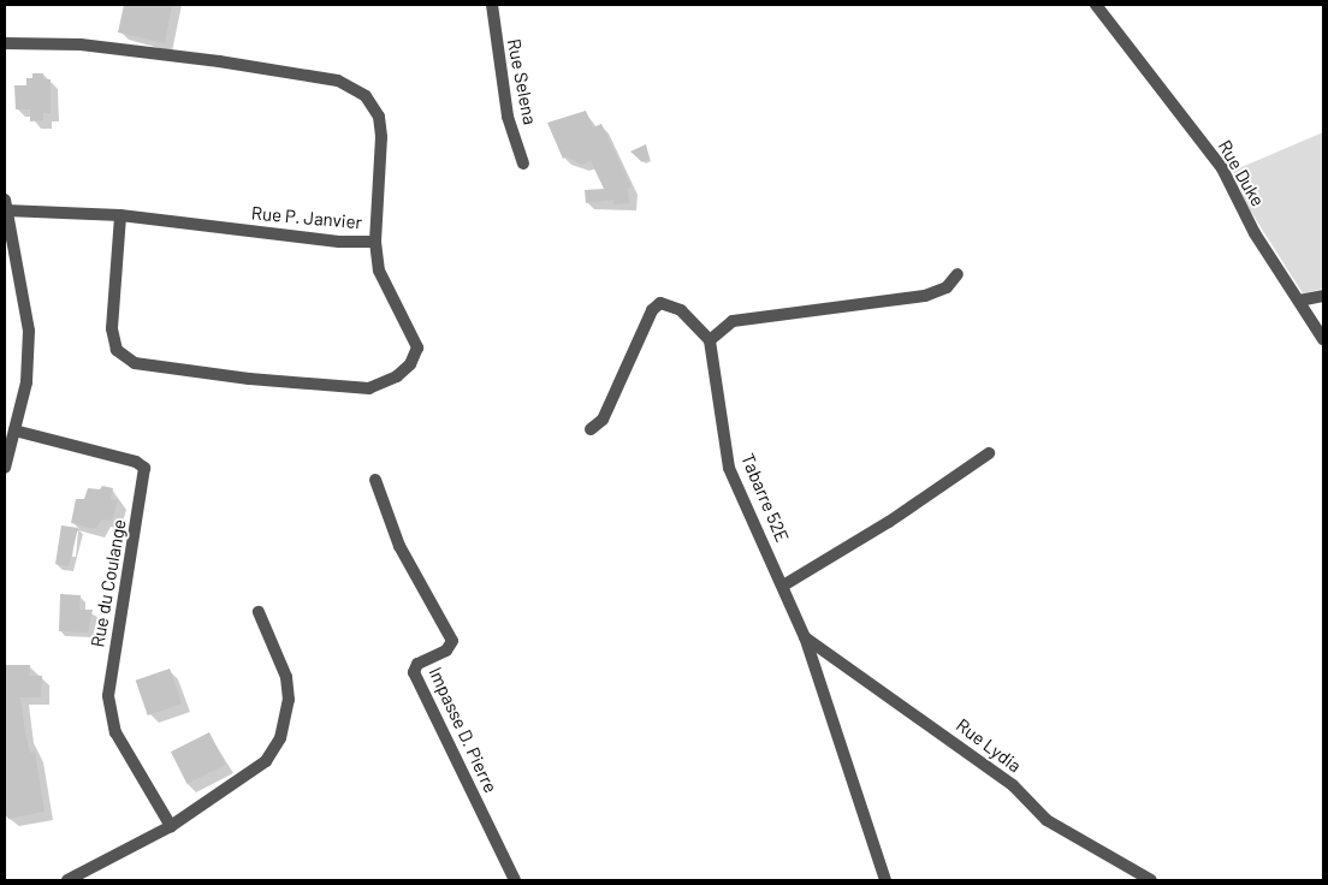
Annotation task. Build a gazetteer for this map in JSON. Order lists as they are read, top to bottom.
{
  "streets": {
    "street": [
      "Rue Selena",
      "Rue Duke",
      "Rue P. Janvier",
      "Tabarre 52E",
      "Rue du Coulange",
      "Impasse D. Pierre",
      "Rue Lydia"
    ]
  },
  "crossings": [
    ["Tabarre 52E", "Rue Lydia"]
  ]
}
